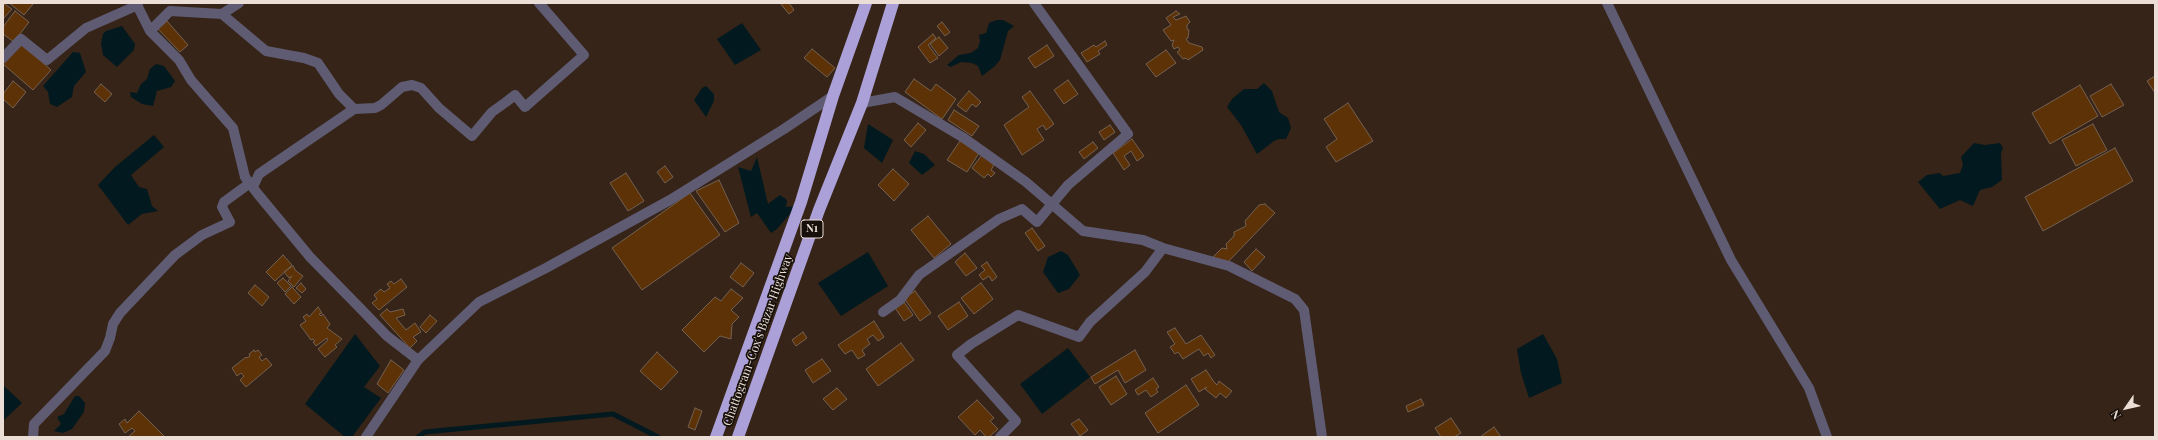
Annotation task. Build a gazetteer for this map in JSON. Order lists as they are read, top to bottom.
{
  "streets": {
    "highway": ["N1", "Chattogram-Cox's Bazar Highway"]
  },
  "north": "bottom left"
}
